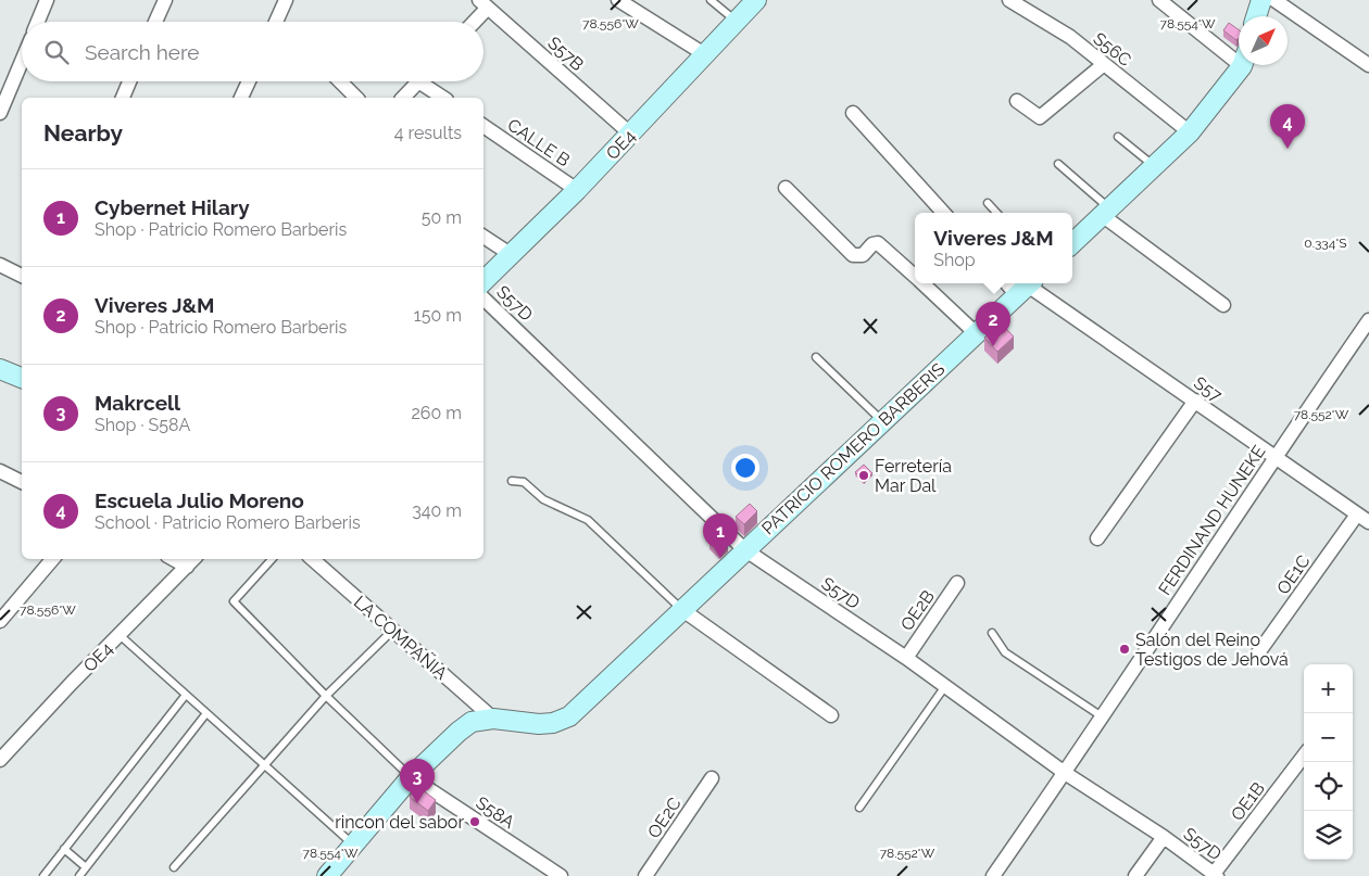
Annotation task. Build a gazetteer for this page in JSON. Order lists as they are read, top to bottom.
{
  "streets": {
    "street": [
      "S56C",
      "S57B",
      "CALLE B",
      "OE4",
      "S57D",
      "S57",
      "PATRICIO ROMERO BARBERIS",
      "FERDINAND HUNEKE",
      "OE1C",
      "OE2B",
      "LA COMPAÑIA",
      "OE1B",
      "S58A",
      "OE2C"
    ]
  },
  "crossings": [
    ["S57B", "OE4"],
    ["CALLE B", "OE4"],
    ["OE4", "S57D"],
    ["S57D", "PATRICIO ROMERO BARBERIS"],
    ["S57D", "FERDINAND HUNEKE"],
    ["S57D", "OE2B"],
    ["S57D", "OE1B"],
    ["S57", "PATRICIO ROMERO BARBERIS"],
    ["S57", "FERDINAND HUNEKE"],
    ["S57", "OE1C"],
    ["PATRICIO ROMERO BARBERIS", "LA COMPAÑIA"],
    ["PATRICIO ROMERO BARBERIS", "S58A"]
  ],
  "places": ["Ferretería Mar Dal", "Salón del Reino Testigos de Jehová", "rincon del sabor"],
  "north": "top right",
  "page": {
    "search": "Search here",
    "heading": ["Nearby", "4 results"],
    "pins": [
      "4",
      "2",
      "1",
      "3"
    ],
    "list": [
      {
        "mark": "1",
        "name": "Cybernet Hilary",
        "note": "Shop · Patricio Romero Barberis",
        "value": "50 m"
      },
      {
        "mark": "2",
        "name": "Viveres J&M",
        "note": "Shop · Patricio Romero Barberis",
        "value": "150 m"
      },
      {
        "mark": "3",
        "name": "Makrcell",
        "note": "Shop · S58A",
        "value": "260 m"
      },
      {
        "mark": "4",
        "name": "Escuela Julio Moreno",
        "note": "School · Patricio Romero Barberis",
        "value": "340 m"
      }
    ],
    "popup": ["Viveres J&M", "Shop"],
    "map_buttons": ["+", "−"]
  },
  "coordinates": [
    "78.556°W",
    "78.554°W",
    "0.334°S",
    "78.552°W"
  ]
}
